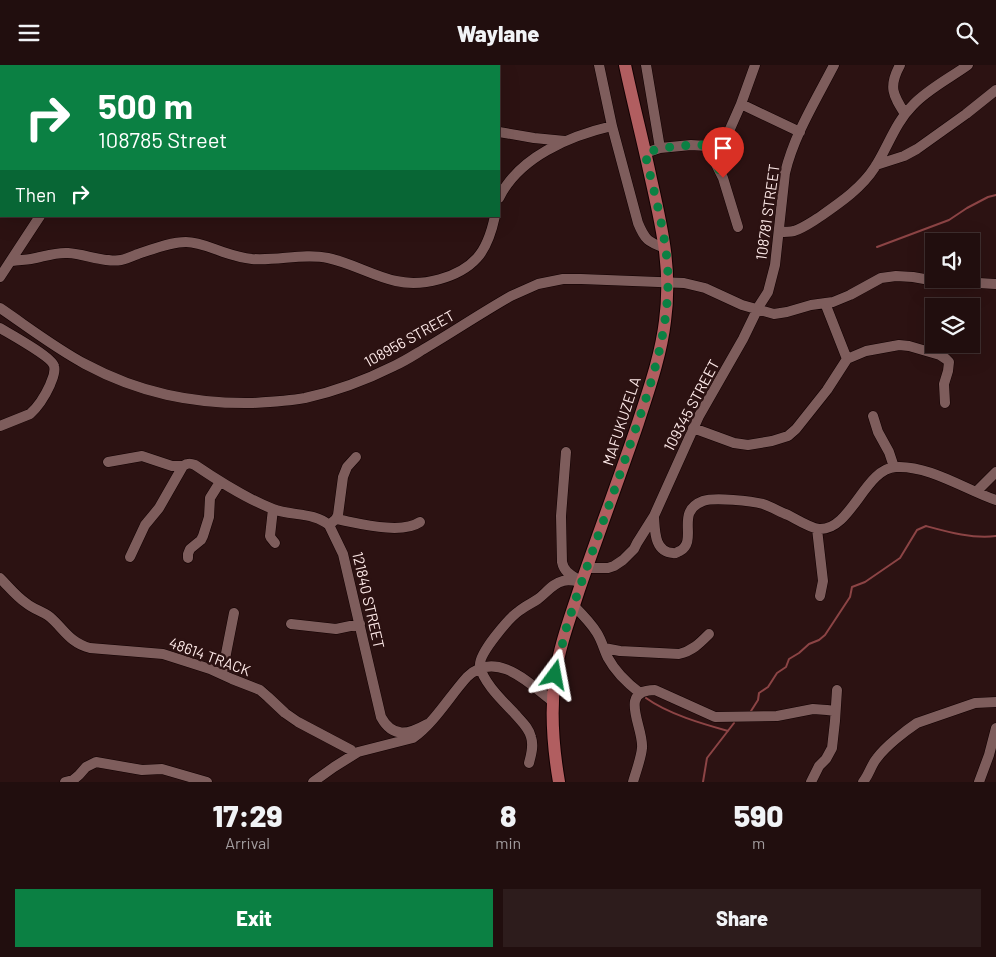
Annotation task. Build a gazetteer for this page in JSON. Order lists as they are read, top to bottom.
{
  "streets": {
    "main road": ["MAFUKUZELA"],
    "street": [
      "108781 STREET",
      "108956 STREET",
      "109345 STREET",
      "121840 STREET",
      "48614 TRACK"
    ]
  },
  "crossings": [
    ["108781 STREET", "108956 STREET"],
    ["108781 STREET", "109345 STREET"],
    ["108956 STREET", "109345 STREET"],
    ["108956 STREET", "MAFUKUZELA"],
    ["109345 STREET", "MAFUKUZELA"]
  ],
  "page": {
    "header": "Waylane",
    "turn": ["500 m", "108785 Street"],
    "then": "Then",
    "eta": [
      "17:29",
      "Arrival",
      "8",
      "min",
      "590",
      "m"
    ],
    "buttons": ["Exit", "Share"]
  }
}
